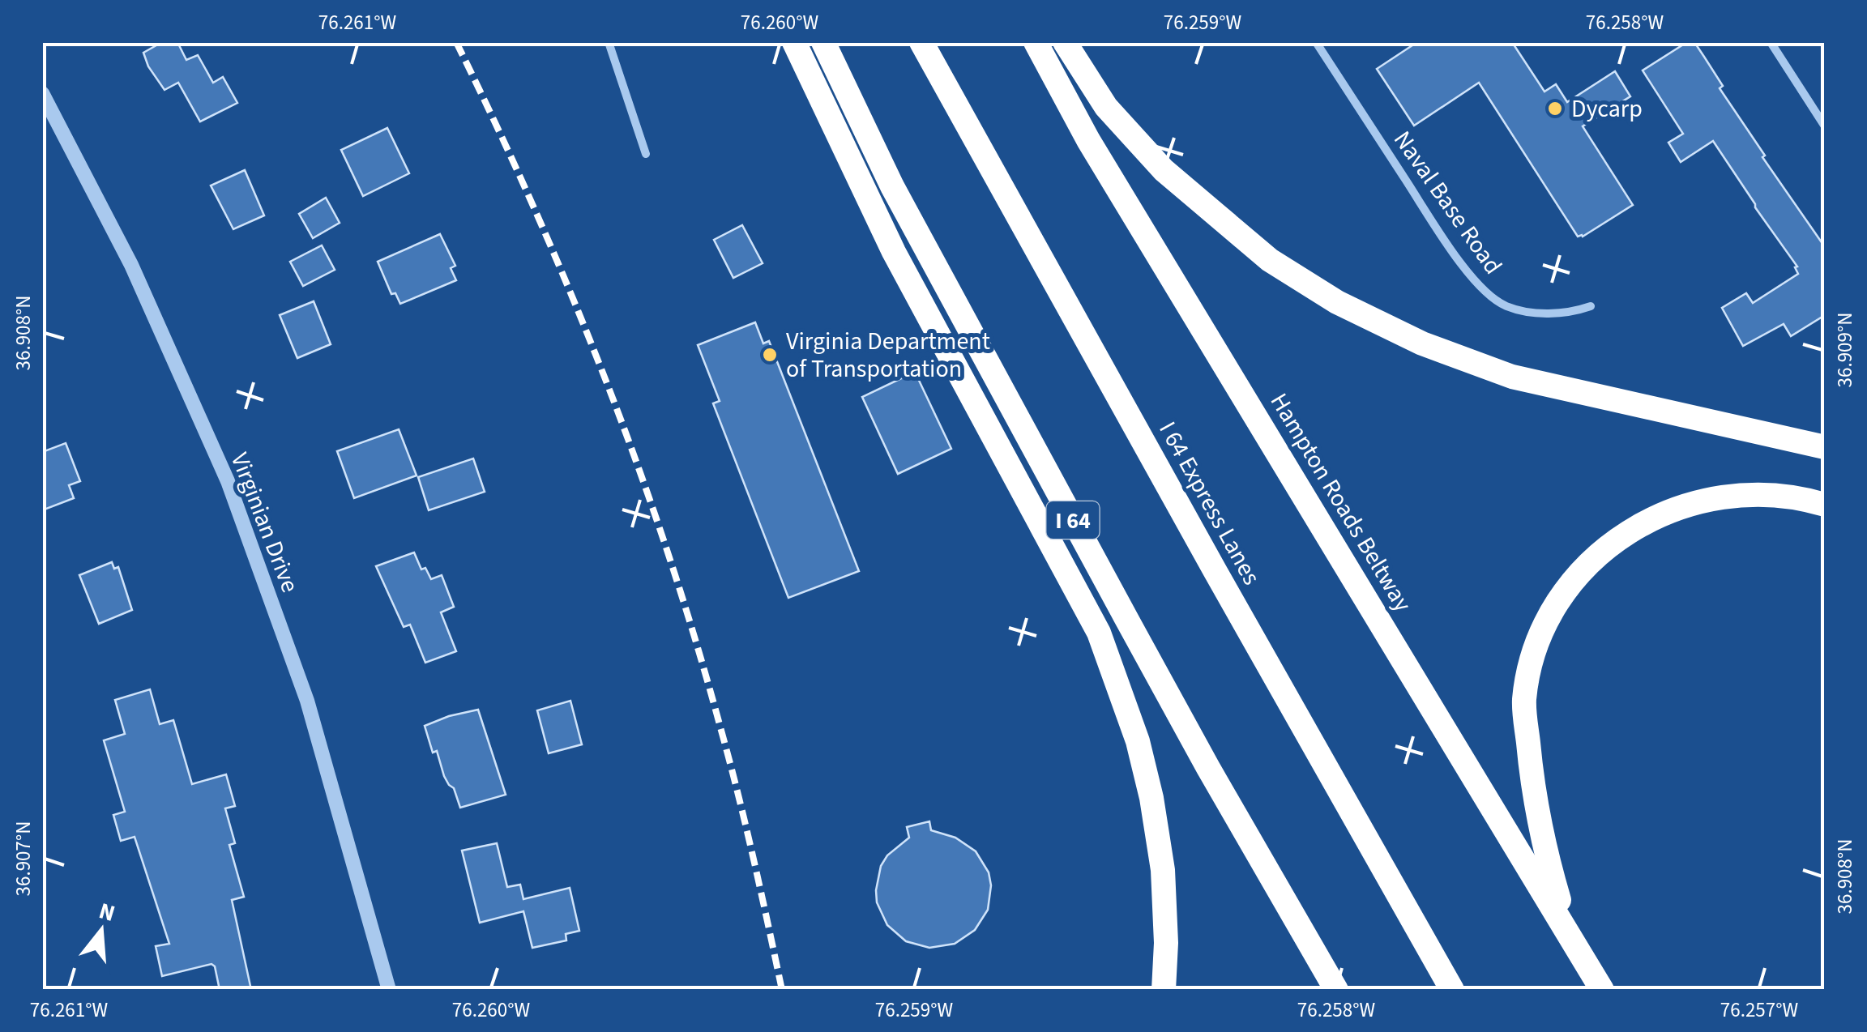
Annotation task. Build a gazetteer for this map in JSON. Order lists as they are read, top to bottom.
{
  "streets": {
    "highway": ["Hampton Roads Beltway", "I 64 Express Lanes", "I 64"],
    "street": ["Naval Base Road", "Virginian Drive"]
  },
  "places": ["Dycarp", "Virginia Department of Transportation"],
  "north": "top",
  "coordinates": [
    "76.261°W",
    "76.260°W",
    "76.259°W",
    "76.258°W",
    "36.908°N",
    "36.909°N",
    "36.907°N",
    "76.257°W"
  ]
}
